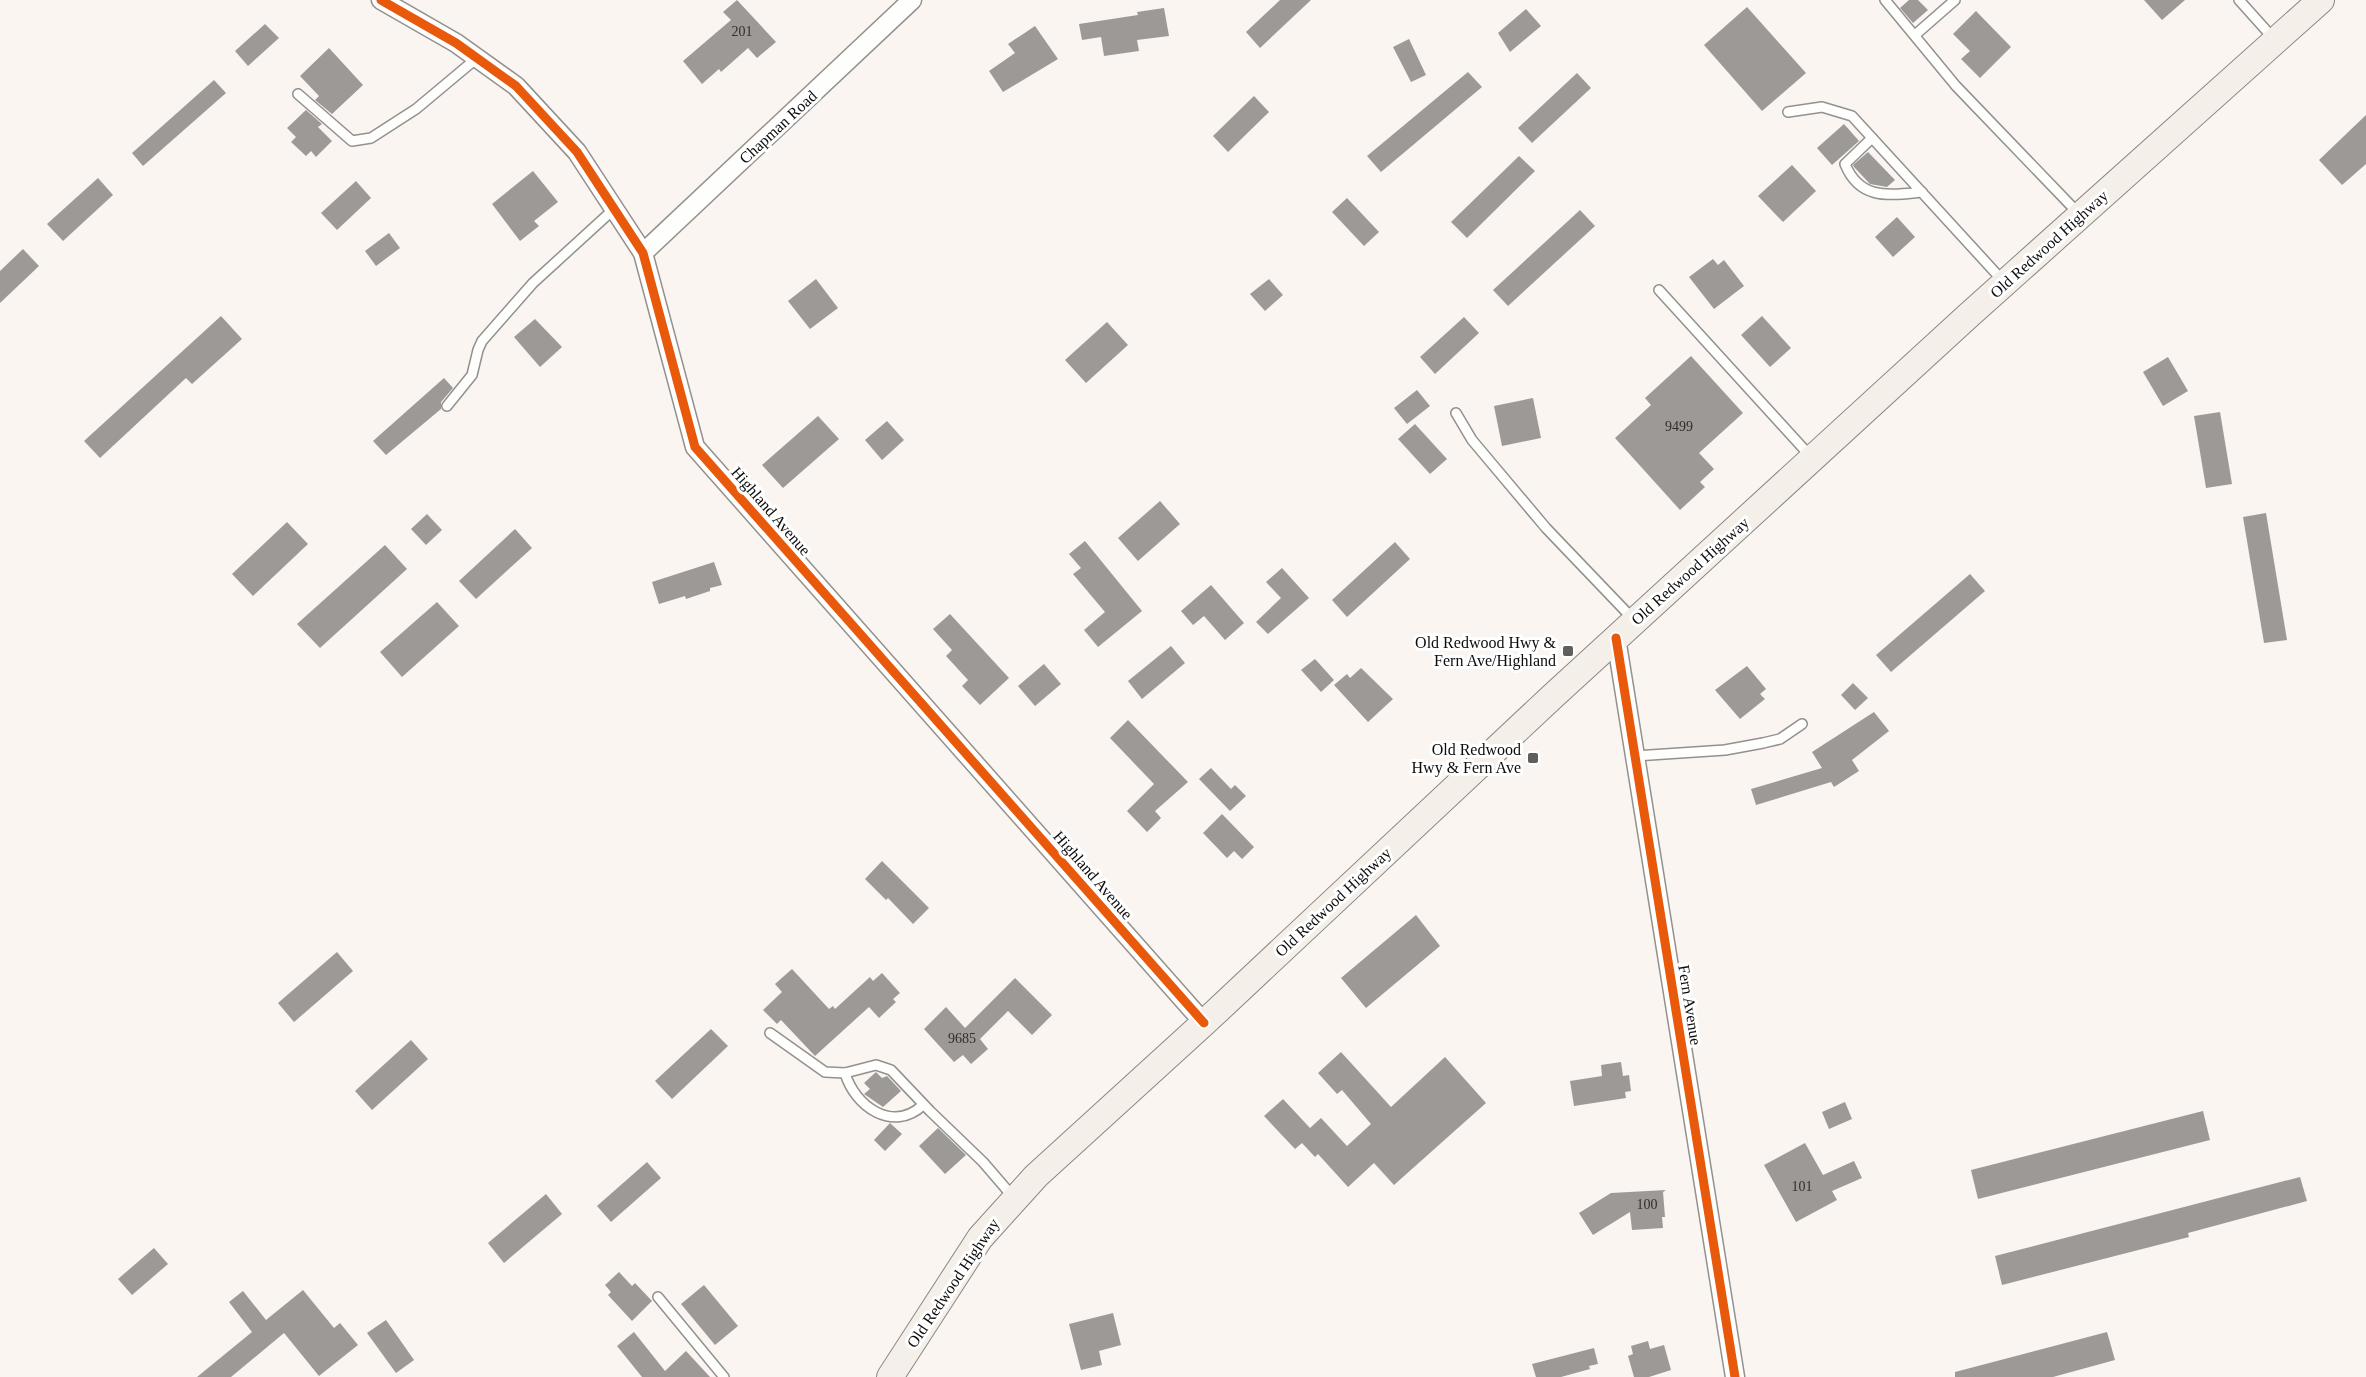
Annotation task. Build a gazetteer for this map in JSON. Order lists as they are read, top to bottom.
{
  "streets": {
    "main road": ["Old Redwood Highway"],
    "street": ["Chapman Road", "Highland Avenue", "Fern Avenue"]
  },
  "crossings": [
    ["Chapman Road", "Highland Avenue"],
    ["Old Redwood Highway", "Highland Avenue"],
    ["Old Redwood Highway", "Fern Avenue"]
  ],
  "places": {
    "transit": ["Old Redwood Hwy & Fern Ave/Highland", "Old Redwood Hwy & Fern Ave"]
  },
  "house_numbers": [
    "201",
    "9499",
    "9685",
    "101",
    "100"
  ]
}
